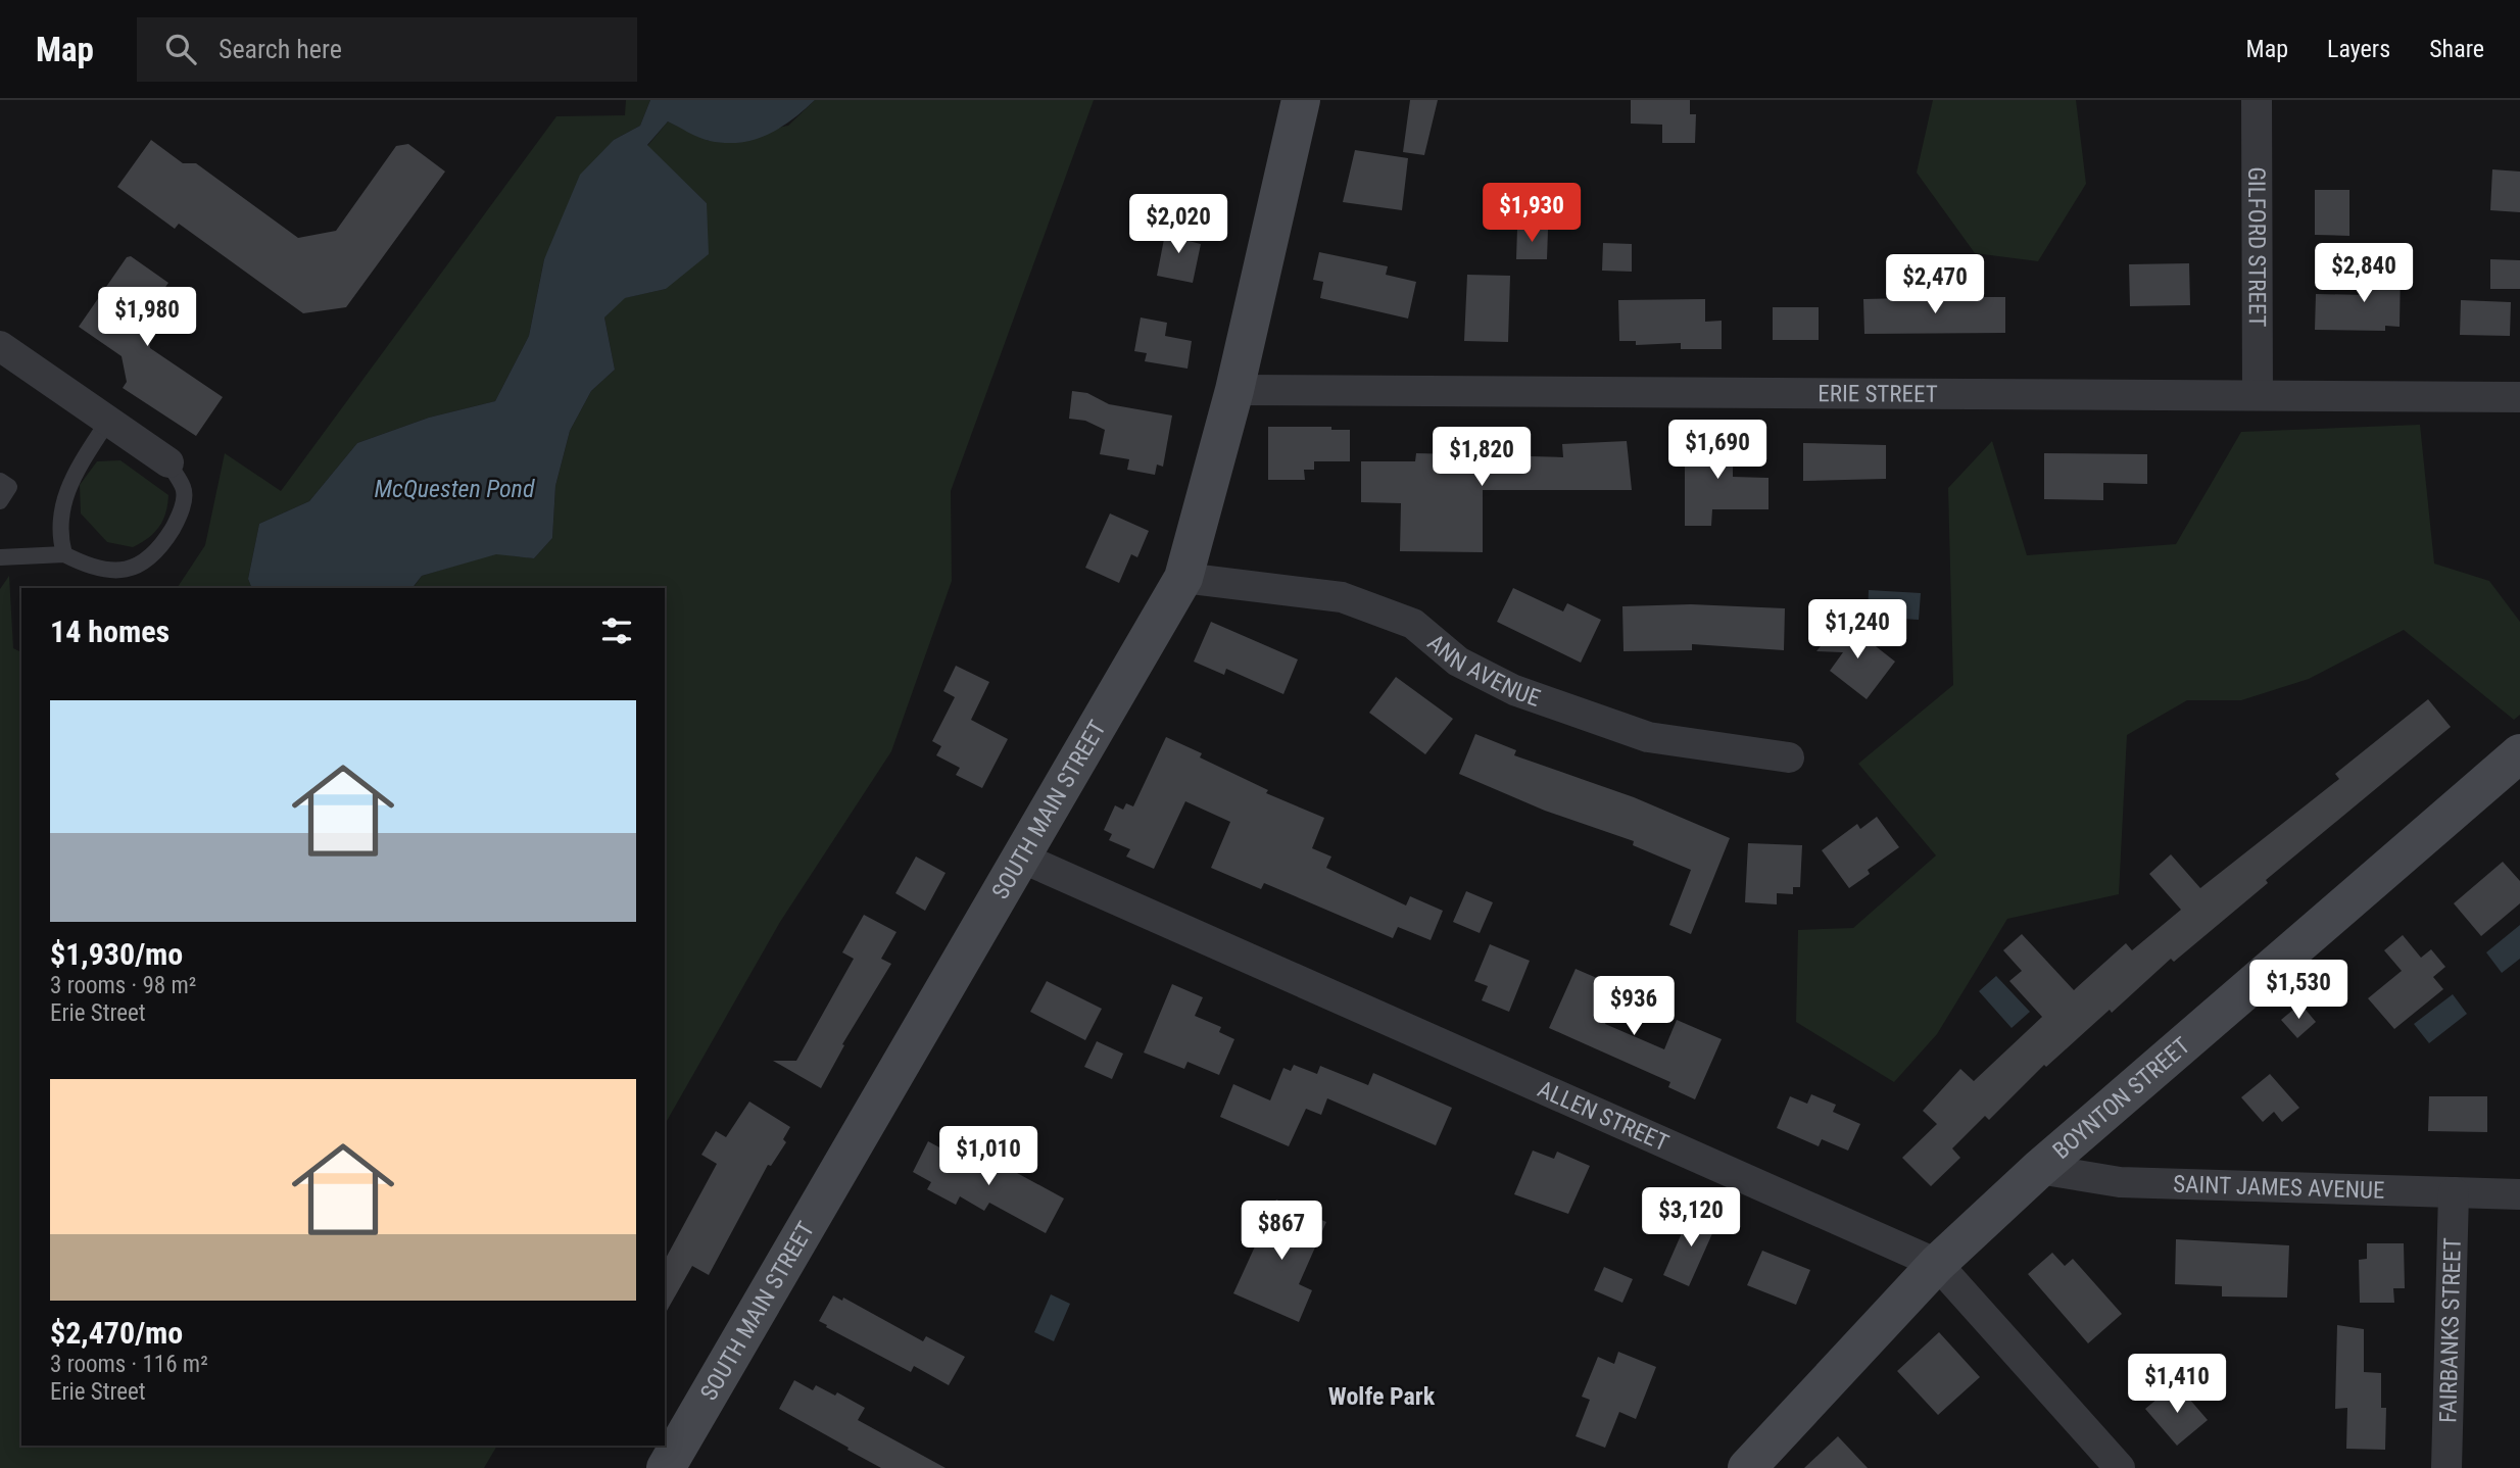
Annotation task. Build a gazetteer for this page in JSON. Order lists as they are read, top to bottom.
{
  "streets": {
    "main road": ["SOUTH MAIN STREET", "BOYNTON STREET"],
    "street": [
      "GILFORD STREET",
      "ERIE STREET",
      "ANN AVENUE",
      "ALLEN STREET",
      "SAINT JAMES AVENUE",
      "FAIRBANKS STREET"
    ]
  },
  "crossings": [
    ["GILFORD STREET", "ERIE STREET"],
    ["ERIE STREET", "SOUTH MAIN STREET"],
    ["ANN AVENUE", "SOUTH MAIN STREET"],
    ["SOUTH MAIN STREET", "ALLEN STREET"],
    ["BOYNTON STREET", "ALLEN STREET"],
    ["BOYNTON STREET", "SAINT JAMES AVENUE"],
    ["SAINT JAMES AVENUE", "FAIRBANKS STREET"]
  ],
  "districts": ["Wolfe Park"],
  "water": ["McQuesten Pond"],
  "page": {
    "header": "Map",
    "search": "Search here",
    "nav": ["Map", "Layers", "Share"],
    "price": [
      "$1,930",
      "$2,020",
      "$2,840",
      "$2,470",
      "$1,980",
      "$1,690",
      "$1,820",
      "$1,240",
      "$1,530",
      "$936",
      "$1,010",
      "$3,120",
      "$867",
      "$1,410"
    ],
    "heading": "14 homes",
    "list": [
      {
        "name": "$1,930/mo",
        "note": "3 rooms · 98 m² · Erie Street"
      },
      {
        "name": "$2,470/mo",
        "note": "3 rooms · 116 m² · Erie Street"
      }
    ]
  }
}
